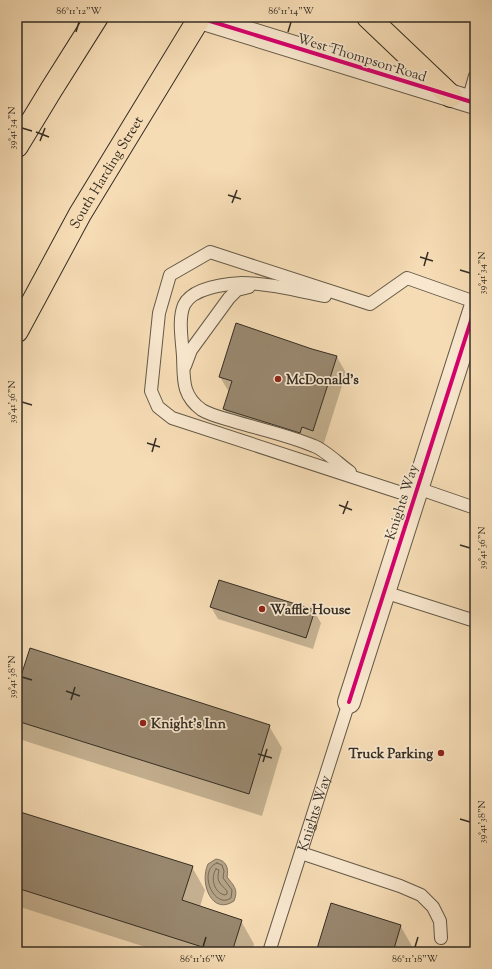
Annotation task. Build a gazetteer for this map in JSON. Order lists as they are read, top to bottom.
{
  "streets": {
    "main road": ["South Harding Street"],
    "street": ["West Thompson Road", "Knights Way"]
  },
  "crossings": [
    ["West Thompson Road", "South Harding Street"]
  ],
  "places": [
    "McDonald's",
    "Waffle House",
    "Knight's Inn",
    "Truck Parking"
  ],
  "coordinates": [
    "86°11'12\"W",
    "86°11'14\"W",
    "39°41'34\"N",
    "39°41'36\"N",
    "39°41'38\"N",
    "86°11'16\"W",
    "86°11'18\"W"
  ]
}
